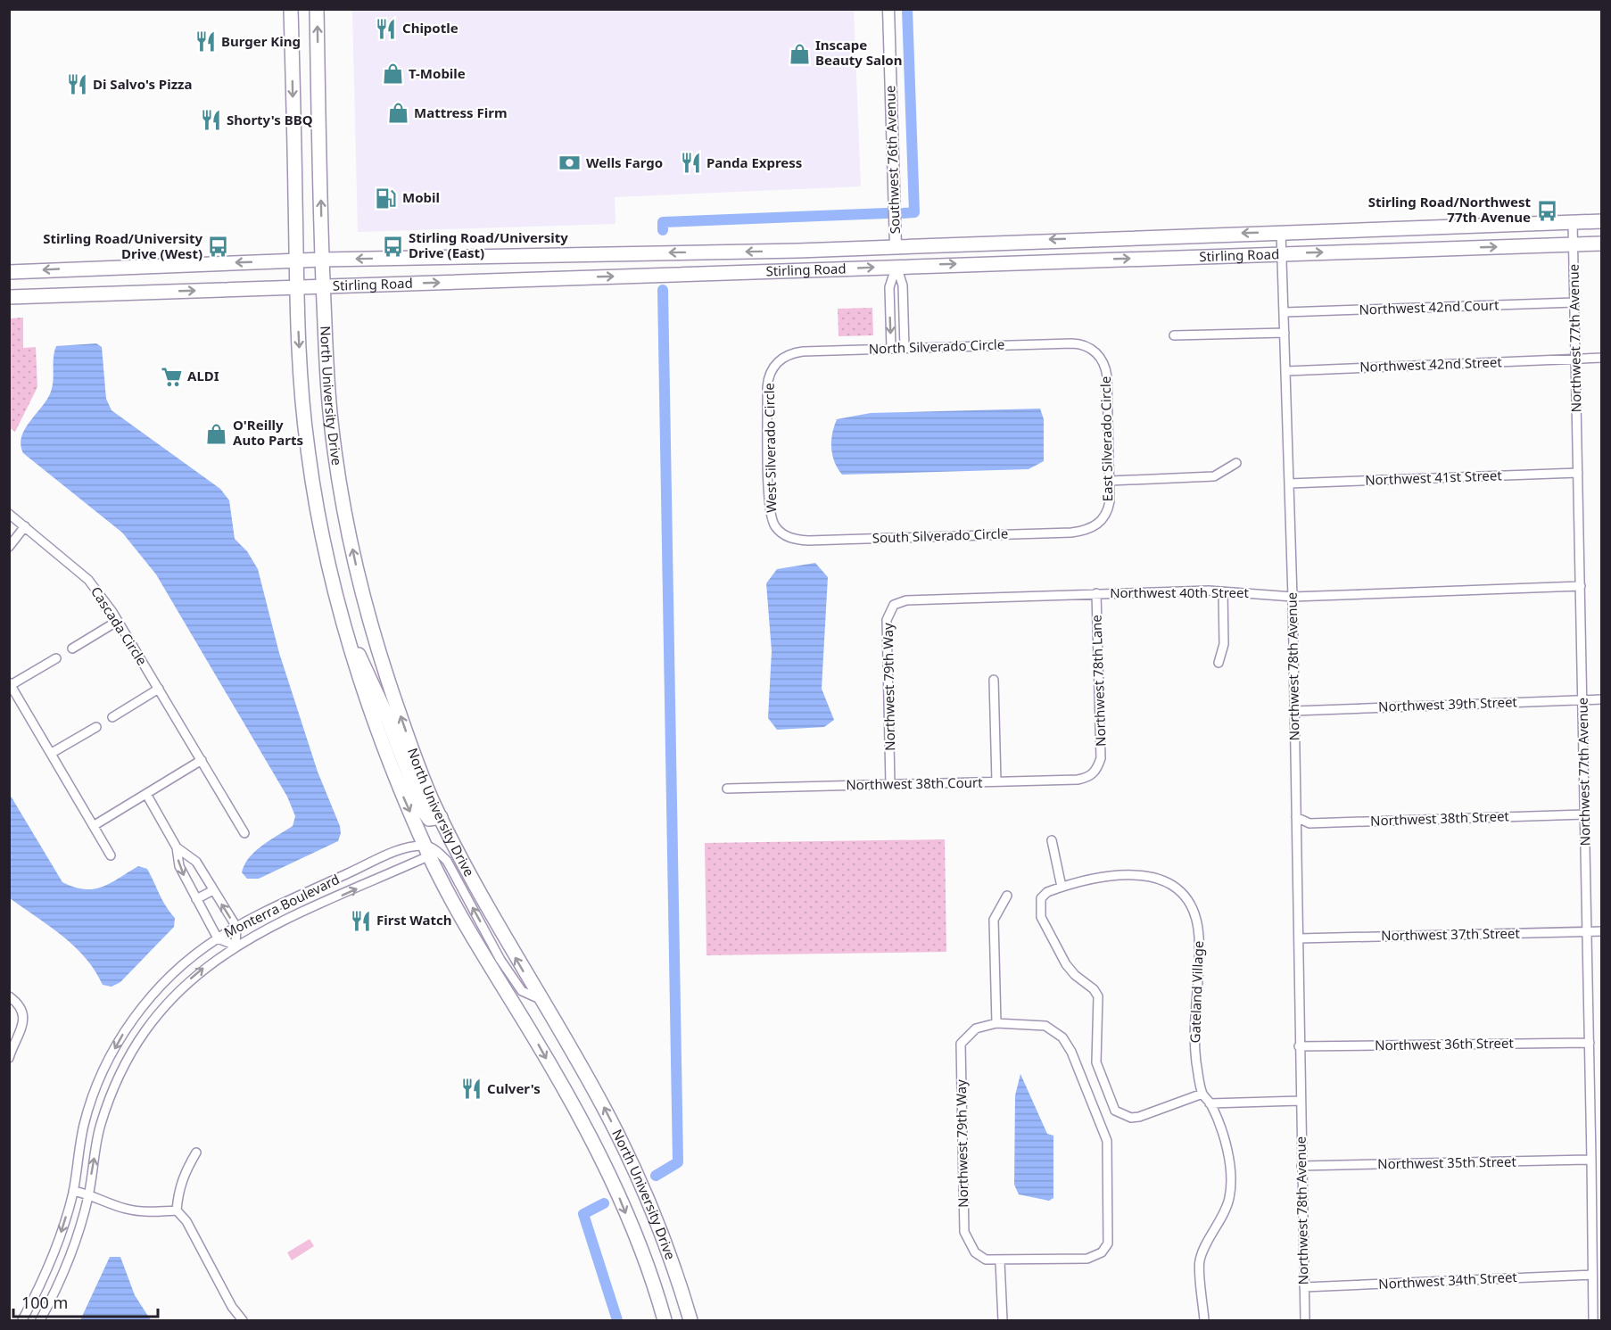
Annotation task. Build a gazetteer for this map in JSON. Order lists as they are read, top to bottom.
{
  "streets": {
    "main road": ["Stirling Road", "North University Drive"],
    "street": [
      "Southwest 76th Avenue",
      "Northwest 42nd Court",
      "Northwest 77th Avenue",
      "North Silverado Circle",
      "Northwest 42nd Street",
      "East Silverado Circle",
      "West Silverado Circle",
      "Northwest 41st Street",
      "South Silverado Circle",
      "Northwest 40th Street",
      "Cascada Circle",
      "Northwest 78th Avenue",
      "Northwest 78th Lane",
      "Northwest 79th Way",
      "Northwest 39th Street",
      "Northwest 38th Court",
      "Northwest 38th Street",
      "Monterra Boulevard",
      "Northwest 37th Street",
      "Gateland Village",
      "Northwest 36th Street",
      "Northwest 35th Street",
      "Northwest 34th Street"
    ]
  },
  "crossings": [
    ["Southwest 76th Avenue", "Stirling Road"],
    ["Stirling Road", "Northwest 77th Avenue"],
    ["Stirling Road", "North University Drive"],
    ["Stirling Road", "Northwest 78th Avenue"],
    ["Northwest 42nd Court", "Northwest 77th Avenue"],
    ["Northwest 42nd Court", "Northwest 78th Avenue"],
    ["Northwest 77th Avenue", "Northwest 42nd Street"],
    ["Northwest 77th Avenue", "Northwest 41st Street"],
    ["Northwest 77th Avenue", "Northwest 40th Street"],
    ["Northwest 77th Avenue", "Northwest 39th Street"],
    ["Northwest 77th Avenue", "Northwest 38th Street"],
    ["Northwest 77th Avenue", "Northwest 37th Street"],
    ["Northwest 77th Avenue", "Northwest 36th Street"],
    ["Northwest 77th Avenue", "Northwest 35th Street"],
    ["Northwest 77th Avenue", "Northwest 34th Street"],
    ["North Silverado Circle", "East Silverado Circle"],
    ["North Silverado Circle", "West Silverado Circle"],
    ["Northwest 42nd Street", "Northwest 78th Avenue"],
    ["North University Drive", "Monterra Boulevard"],
    ["East Silverado Circle", "South Silverado Circle"],
    ["West Silverado Circle", "South Silverado Circle"],
    ["Northwest 41st Street", "Northwest 78th Avenue"],
    ["Northwest 40th Street", "Northwest 78th Avenue"],
    ["Northwest 40th Street", "Northwest 78th Lane"],
    ["Northwest 40th Street", "Northwest 79th Way"],
    ["Northwest 78th Avenue", "Northwest 39th Street"],
    ["Northwest 78th Avenue", "Northwest 38th Street"],
    ["Northwest 78th Avenue", "Northwest 37th Street"],
    ["Northwest 78th Avenue", "Northwest 36th Street"],
    ["Northwest 78th Avenue", "Northwest 35th Street"],
    ["Northwest 78th Avenue", "Northwest 34th Street"],
    ["Northwest 78th Lane", "Northwest 38th Court"],
    ["Northwest 79th Way", "Northwest 38th Court"]
  ],
  "places": {
    "restaurant": [
      "Chipotle",
      "Burger King",
      "Di Salvo's Pizza",
      "Shorty's BBQ",
      "Panda Express",
      "First Watch",
      "Culver's"
    ],
    "shop": [
      "Inscape Beauty Salon",
      "T-Mobile",
      "Mattress Firm",
      "O'Reilly Auto Parts"
    ],
    "bank": ["Wells Fargo"],
    "fuel station": ["Mobil"],
    "bus stop": ["Stirling Road/Northwest 77th Avenue", "Stirling Road/University Drive (East)", "Stirling Road/University Drive (West)"],
    "supermarket": ["ALDI"]
  },
  "scale_bar": "100 m"
}
